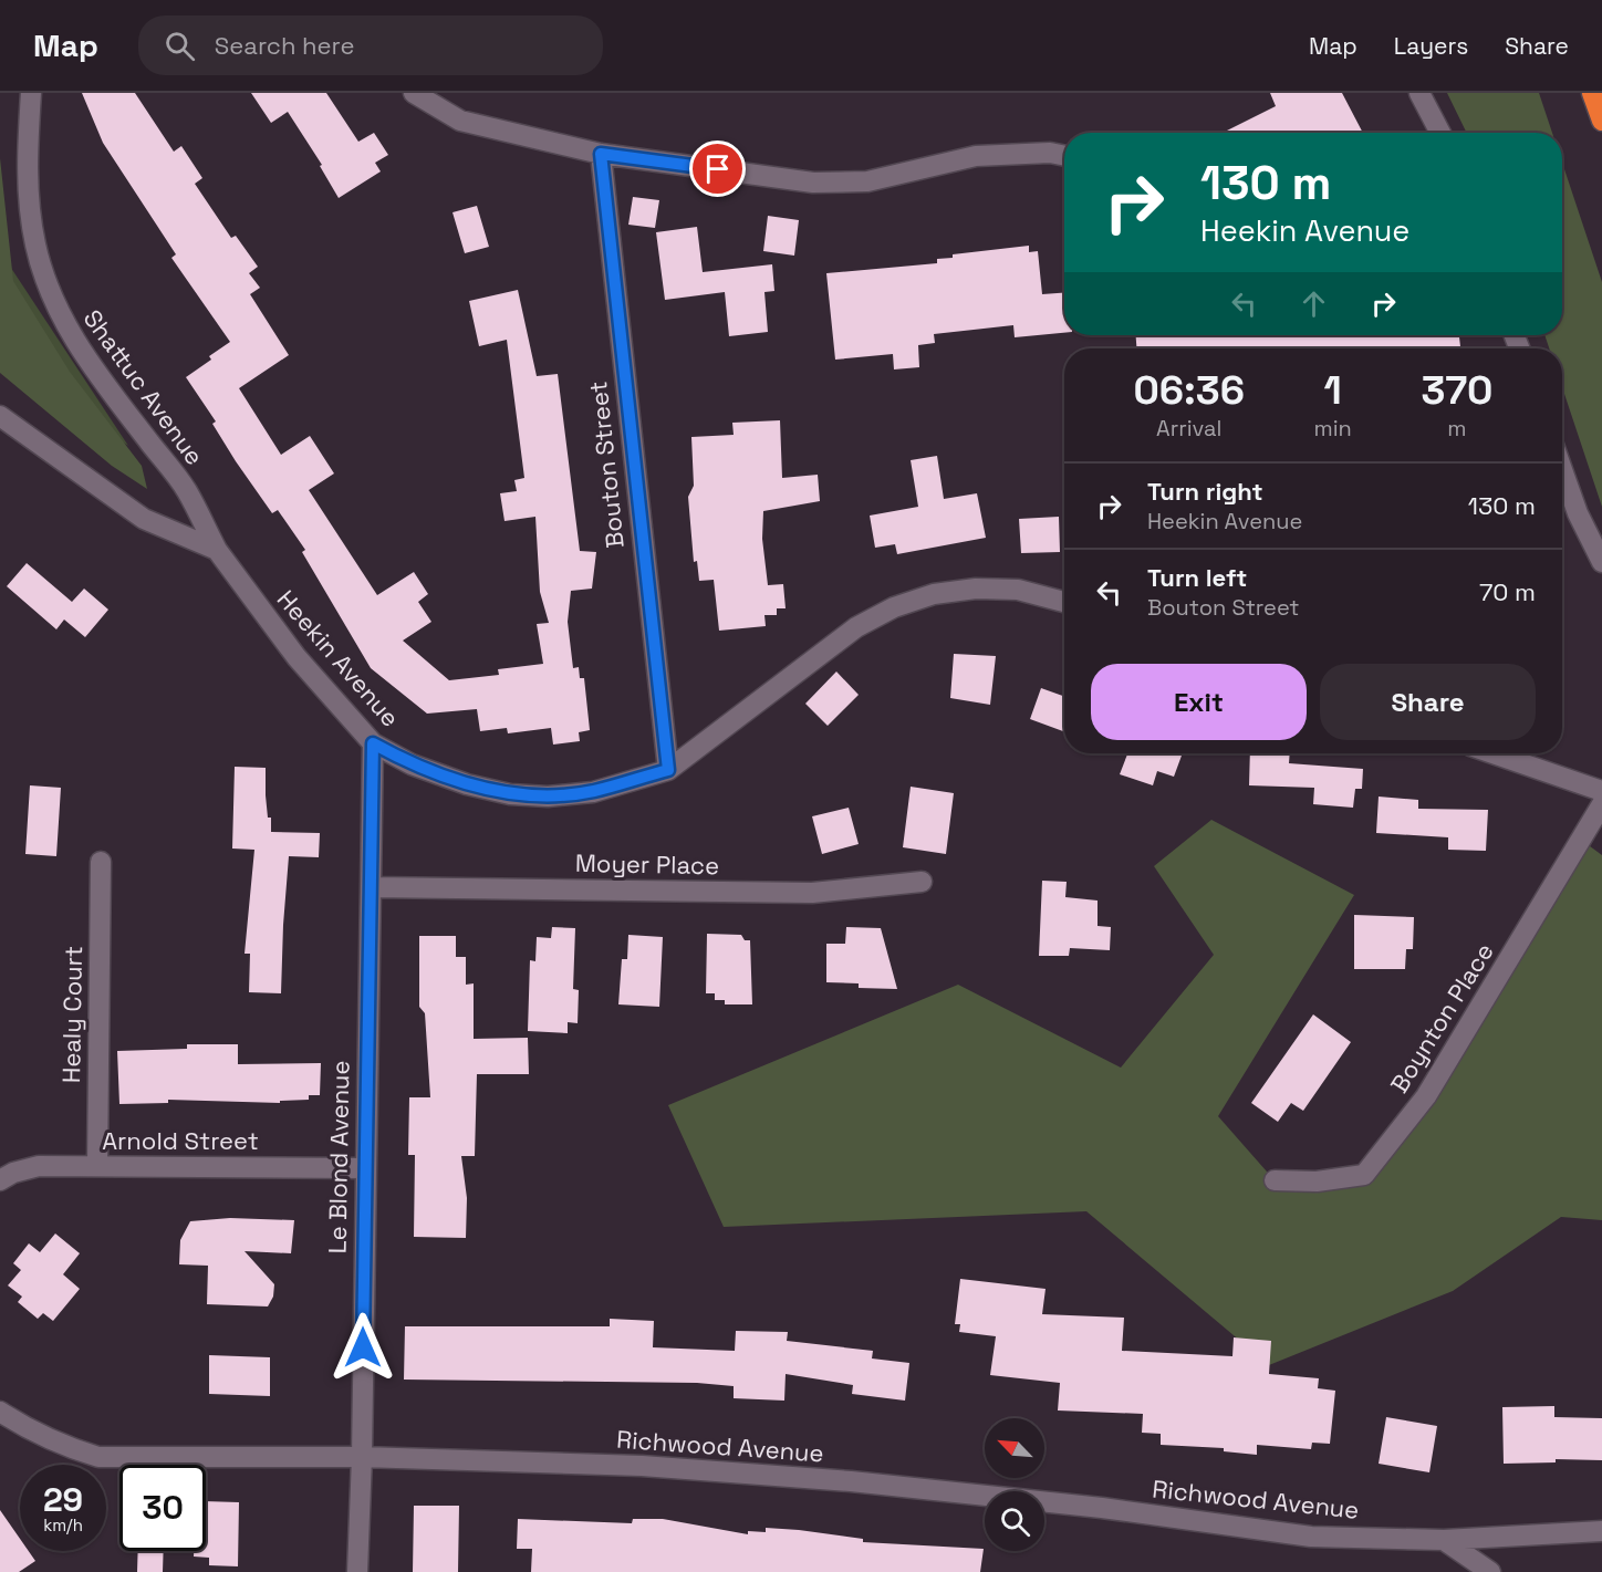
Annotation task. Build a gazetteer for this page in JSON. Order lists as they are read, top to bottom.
{
  "streets": {
    "street": [
      "Shattuc Avenue",
      "Bouton Street",
      "Heekin Avenue",
      "Moyer Place",
      "Healy Court",
      "Boynton Place",
      "Arnold Street",
      "Le Blond Avenue",
      "Richwood Avenue"
    ]
  },
  "crossings": [
    ["Shattuc Avenue", "Heekin Avenue"],
    ["Bouton Street", "Heekin Avenue"],
    ["Heekin Avenue", "Le Blond Avenue"],
    ["Moyer Place", "Le Blond Avenue"],
    ["Healy Court", "Arnold Street"],
    ["Arnold Street", "Le Blond Avenue"],
    ["Le Blond Avenue", "Richwood Avenue"]
  ],
  "north": "top left",
  "page": {
    "header": "Map",
    "search": "Search here",
    "nav": ["Map", "Layers", "Share"],
    "turn": ["130 m", "Heekin Avenue"],
    "eta": [
      "06:36",
      "Arrival",
      "1",
      "min",
      "370",
      "m"
    ],
    "list": [
      {
        "name": "Turn right",
        "note": "Heekin Avenue",
        "value": "130 m"
      },
      {
        "name": "Turn left",
        "note": "Bouton Street",
        "value": "70 m"
      }
    ],
    "buttons": ["Exit", "Share"],
    "speed": "29 km/h",
    "limit": "30"
  }
}
